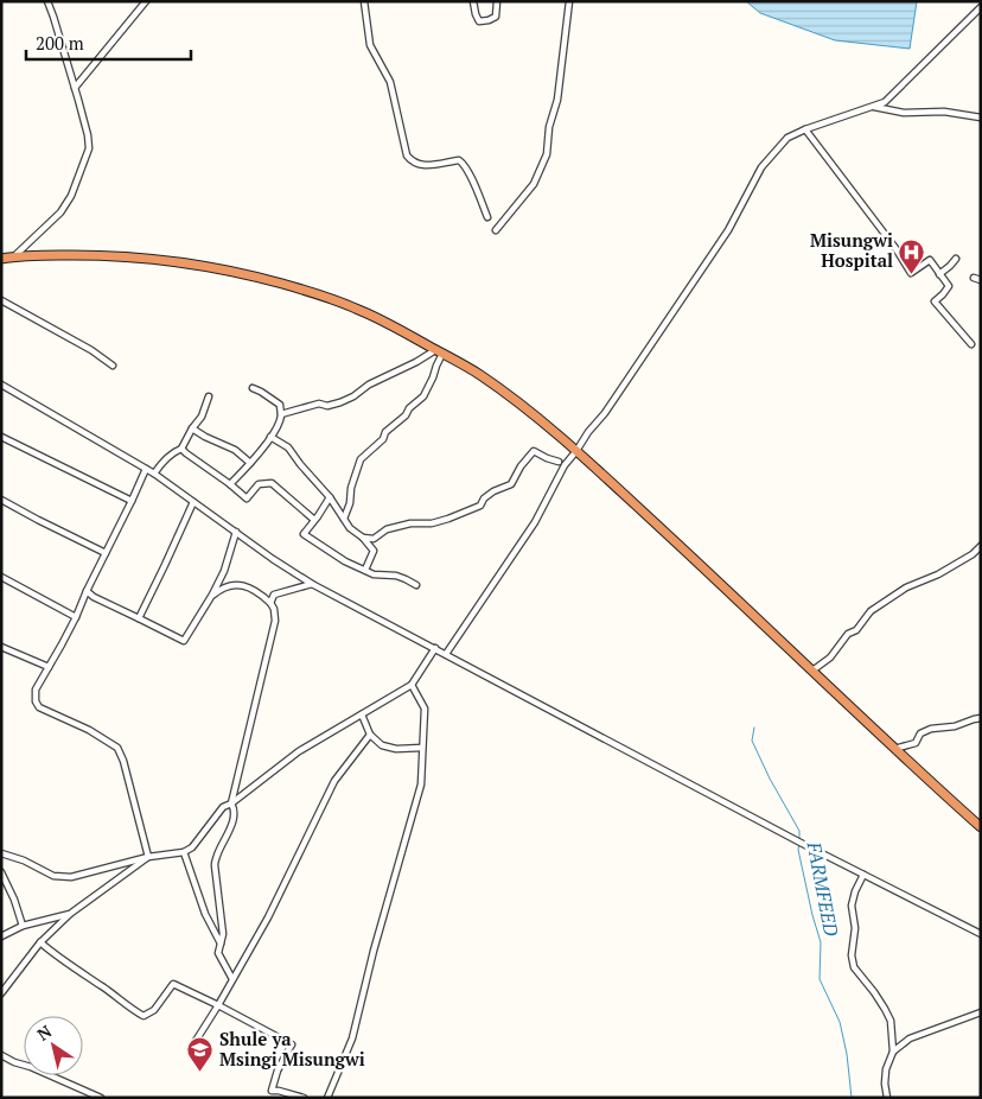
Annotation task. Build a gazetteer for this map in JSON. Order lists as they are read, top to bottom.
{
  "water": ["FARMFEED"],
  "places": {
    "hospital": ["Misungwi Hospital"],
    "school or university": ["Shule ya Msingi Misungwi"]
  },
  "scale_bar": "200 m",
  "north": "top left"
}
